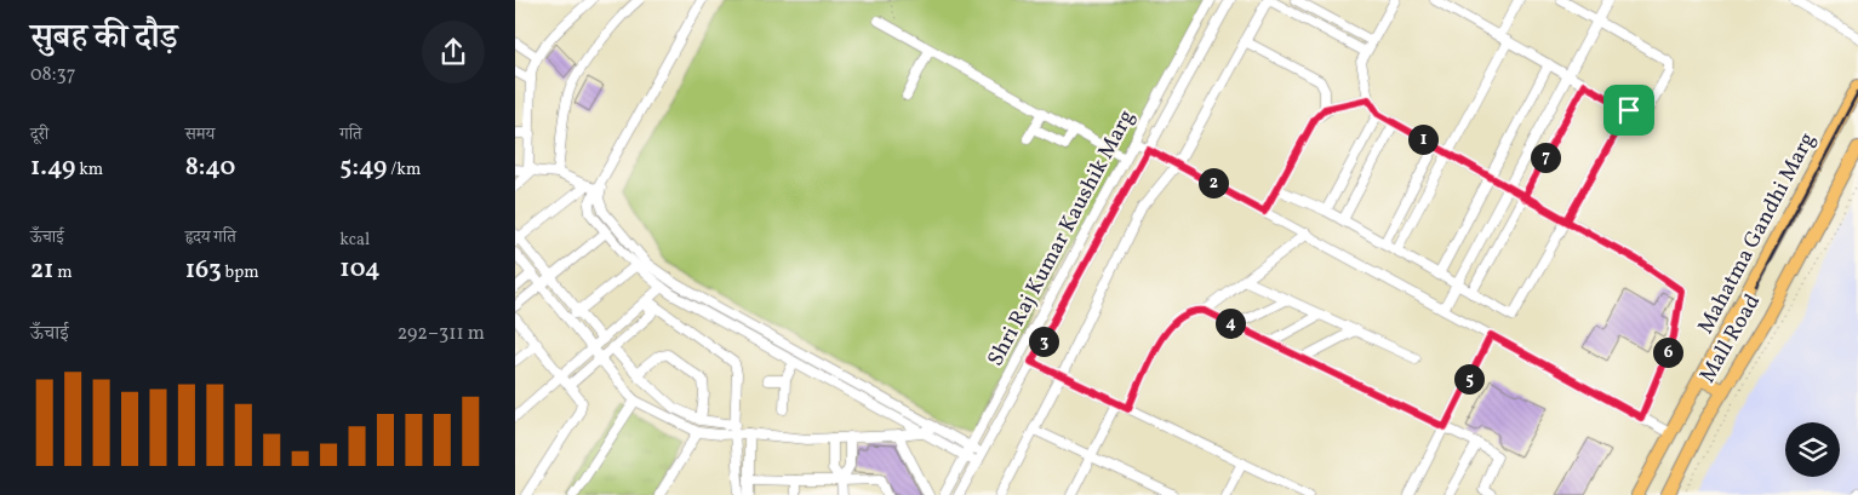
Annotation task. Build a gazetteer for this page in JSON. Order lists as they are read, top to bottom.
{
  "streets": {
    "main road": ["Mahatma Gandhi Marg", "Mall Road"],
    "street": ["Shri Raj Kumar Kaushik Marg"]
  },
  "page": {
    "heading": ["सुबह की दौड़", "08:37"],
    "stats": [
      ["दूरी", "1.49 km"],
      ["समय", "8:40"],
      ["गति", "5:49 /km"],
      ["ऊँचाई", "21 m"],
      ["हृदय गति", "163 bpm"],
      ["kcal", "104"]
    ],
    "pins": [
      "1",
      "7",
      "2",
      "4",
      "3",
      "6",
      "5"
    ],
    "chart": ["ऊँचाई", "292–311 m"]
  }
}
